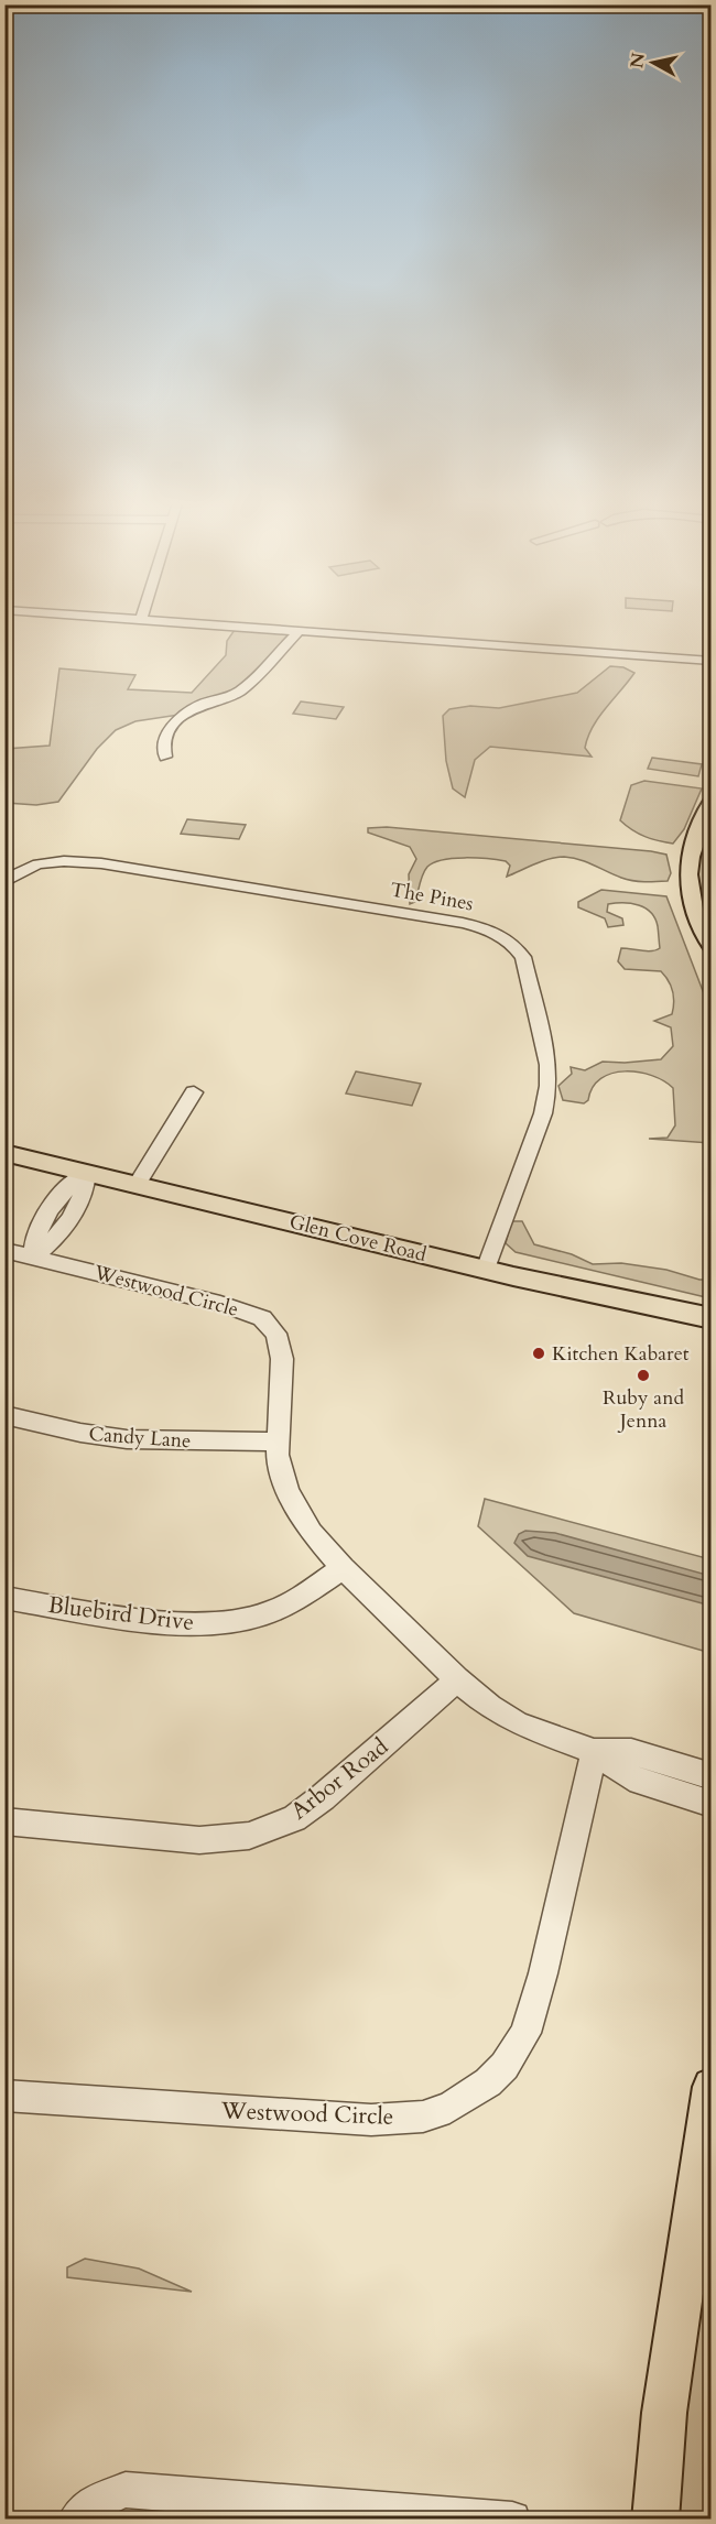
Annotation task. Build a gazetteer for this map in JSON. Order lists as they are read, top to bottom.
{
  "streets": {
    "main road": ["Glen Cove Road"],
    "street": [
      "The Pines",
      "Westwood Circle",
      "Candy Lane",
      "Bluebird Drive",
      "Arbor Road"
    ]
  },
  "crossings": [
    ["The Pines", "Glen Cove Road"],
    ["Westwood Circle", "Candy Lane"],
    ["Westwood Circle", "Bluebird Drive"],
    ["Westwood Circle", "Arbor Road"]
  ],
  "places": ["Kitchen Kabaret", "Ruby and Jenna"],
  "north": "left"
}
